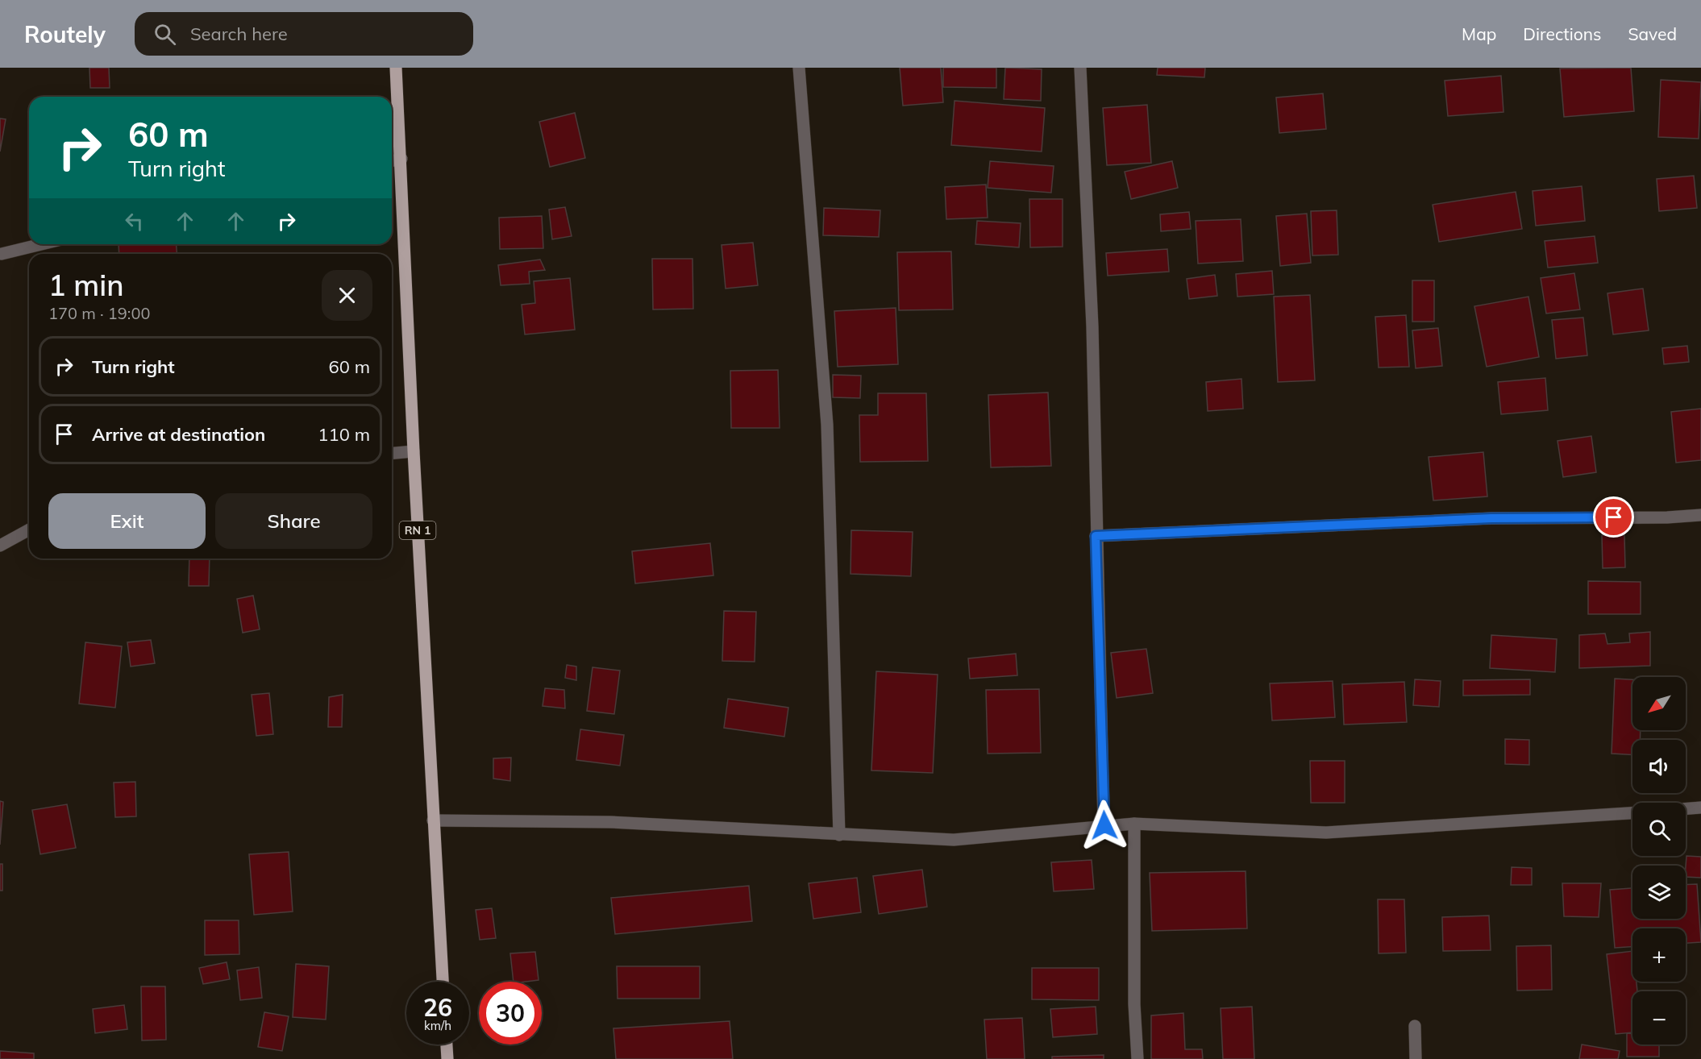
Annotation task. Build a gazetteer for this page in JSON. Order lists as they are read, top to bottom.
{
  "streets": {
    "main road": ["RN 1"]
  },
  "north": "bottom left",
  "page": {
    "header": "Routely",
    "search": "Search here",
    "nav": ["Map", "Directions", "Saved"],
    "turn": ["60 m", "Turn right"],
    "heading": ["1 min", "170 m · 19:00"],
    "list": [
      {
        "name": "Turn right",
        "value": "60 m"
      },
      {
        "name": "Arrive at destination",
        "value": "110 m"
      }
    ],
    "buttons": ["Exit", "Share"],
    "map_buttons": ["+", "−"],
    "speed": "26 km/h",
    "limit": "30"
  }
}
